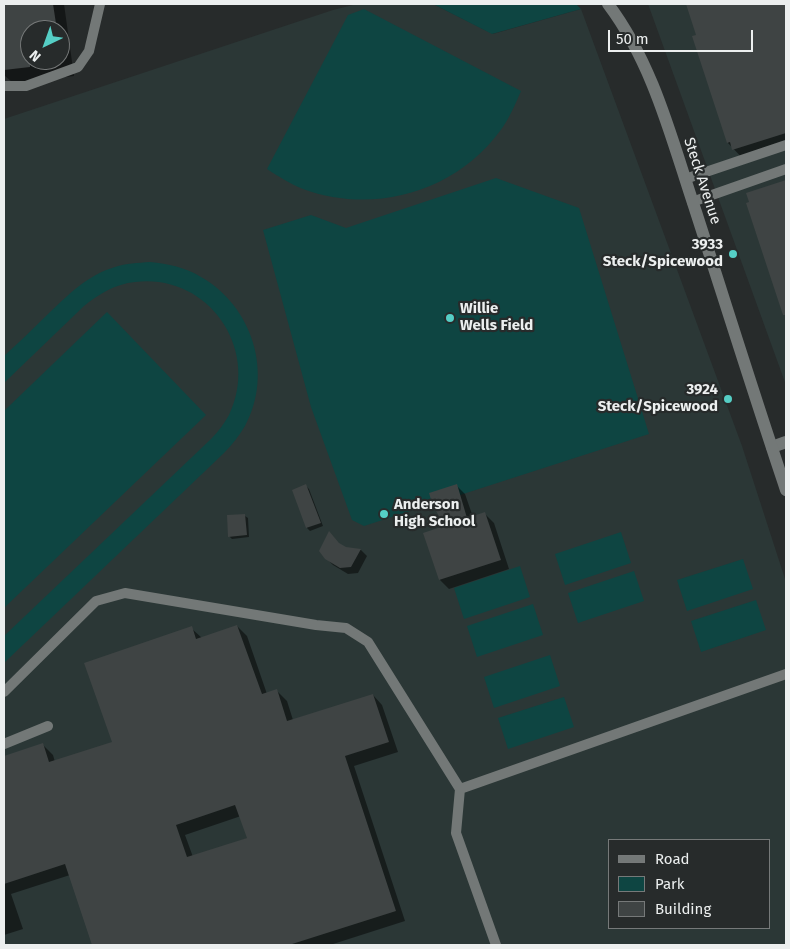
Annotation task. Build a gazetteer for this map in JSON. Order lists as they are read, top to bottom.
{
  "streets": {
    "street": ["Steck Avenue"]
  },
  "places": [
    "3933 Steck/Spicewood",
    "Willie Wells Field",
    "3924 Steck/Spicewood",
    "Anderson High School"
  ],
  "legend": ["Road", "Park", "Building"],
  "scale_bar": "50 m",
  "north": "bottom left"
}
